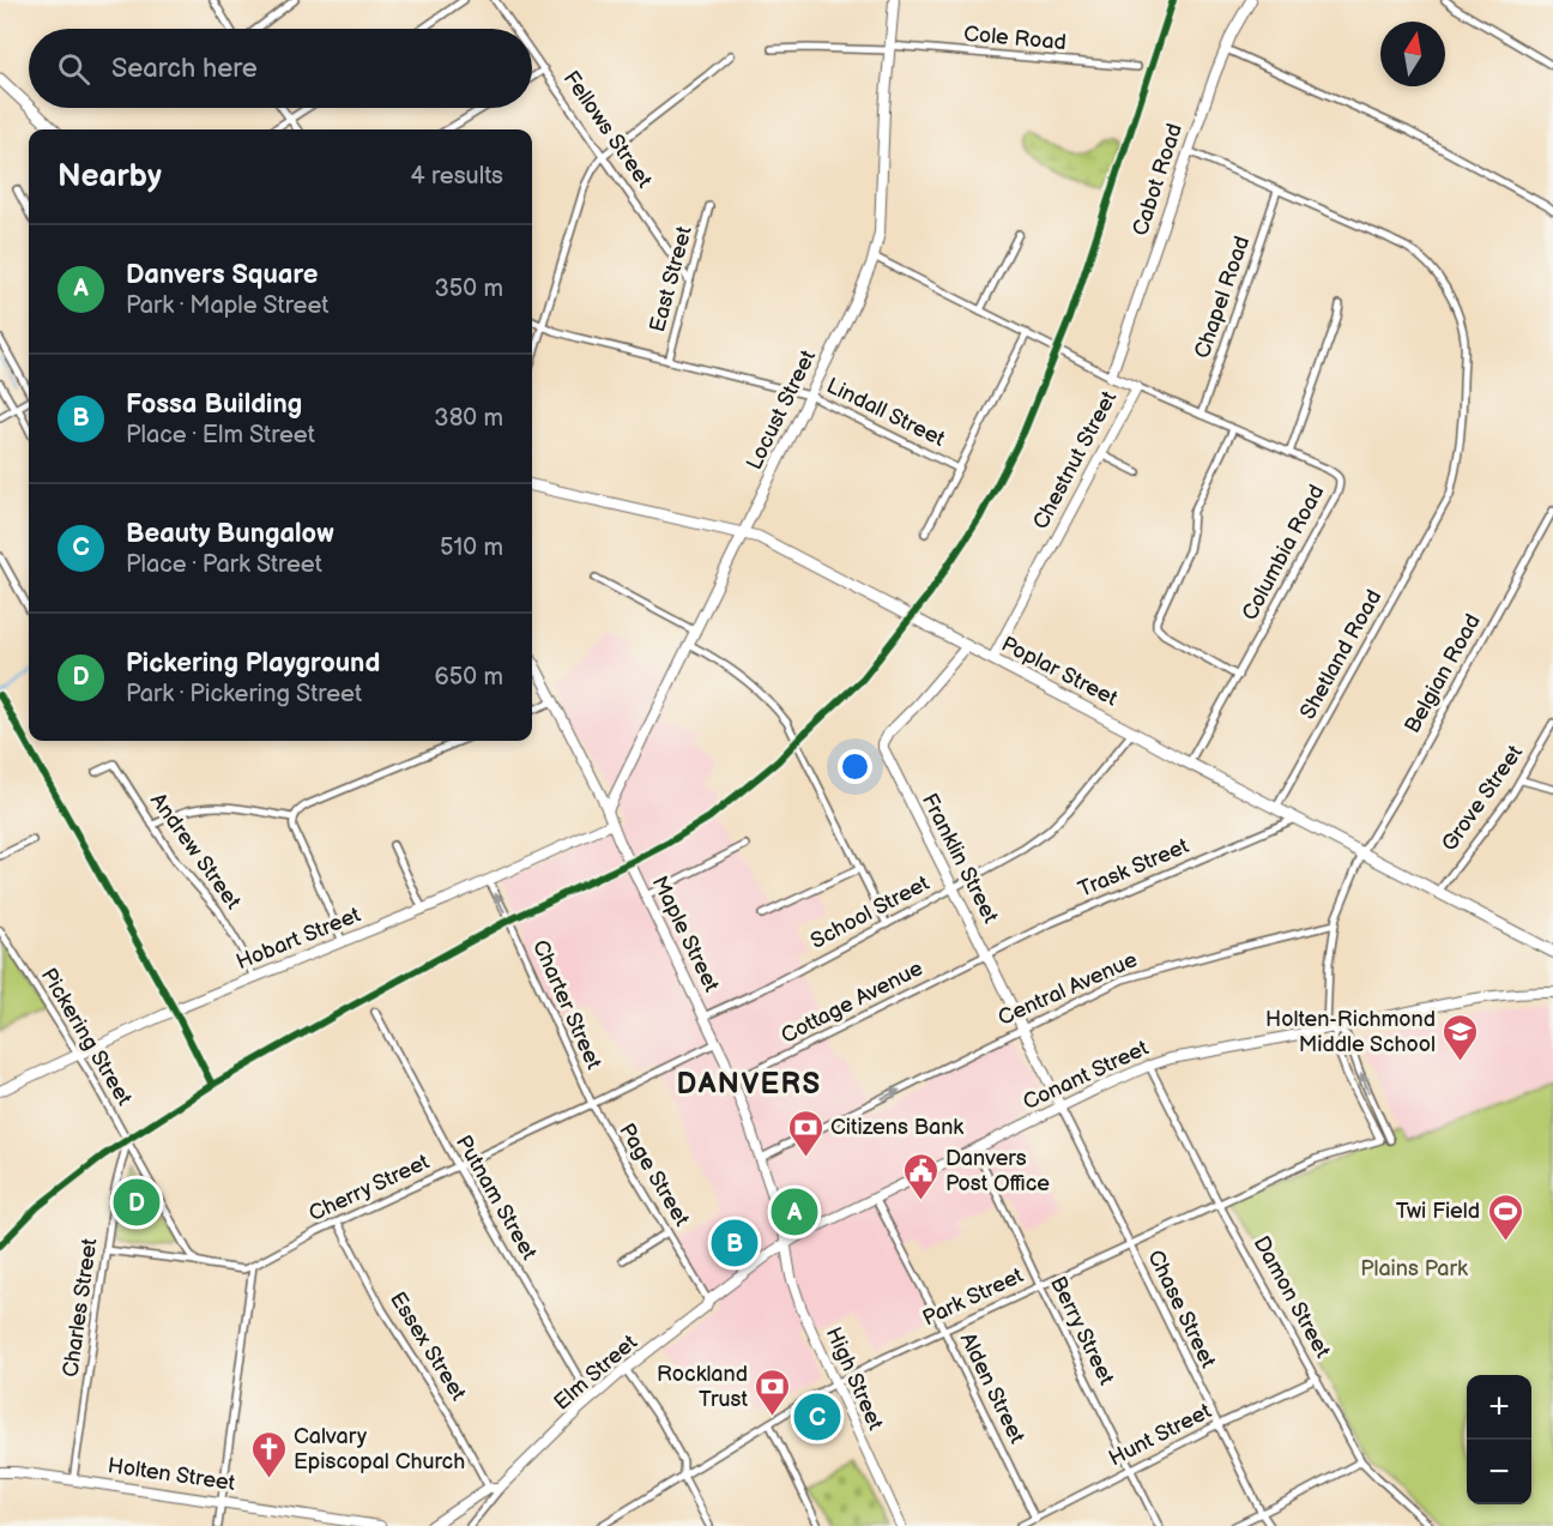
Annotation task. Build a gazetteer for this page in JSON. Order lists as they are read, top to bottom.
{
  "streets": {
    "main road": [
      "Cabot Road",
      "Locust Street",
      "Chestnut Street",
      "Poplar Street",
      "Franklin Street",
      "Maple Street",
      "Hobart Street",
      "Conant Street",
      "Elm Street",
      "High Street",
      "Holten Street"
    ],
    "street": [
      "Cole Road",
      "Fellows Street",
      "East Street",
      "Chapel Road",
      "Lindall Street",
      "Columbia Road",
      "Shetland Road",
      "Belgian Road",
      "Grove Street",
      "Andrew Street",
      "Trask Street",
      "School Street",
      "Central Avenue",
      "Cottage Avenue",
      "Charter Street",
      "Pickering Street",
      "Page Street",
      "Cherry Street",
      "Putnam Street",
      "Park Street",
      "Damon Street",
      "Charles Street",
      "Chase Street",
      "Berry Street",
      "Essex Street",
      "Alden Street",
      "Hunt Street"
    ]
  },
  "crossings": [
    ["Cole Road", "Locust Street"],
    ["Fellows Street", "East Street"],
    ["Cabot Road", "Chestnut Street"],
    ["Cabot Road", "Shetland Road"],
    ["East Street", "Lindall Street"],
    ["Chapel Road", "Columbia Road"],
    ["Chapel Road", "Shetland Road"],
    ["Locust Street", "Lindall Street"],
    ["Locust Street", "Chestnut Street"],
    ["Locust Street", "Poplar Street"],
    ["Locust Street", "Maple Street"],
    ["Lindall Street", "Chestnut Street"],
    ["Chestnut Street", "Columbia Road"],
    ["Chestnut Street", "Poplar Street"],
    ["Columbia Road", "Poplar Street"],
    ["Shetland Road", "Poplar Street"],
    ["Poplar Street", "Belgian Road"],
    ["Poplar Street", "Grove Street"],
    ["Poplar Street", "Franklin Street"],
    ["Poplar Street", "Trask Street"],
    ["Poplar Street", "School Street"],
    ["Andrew Street", "Hobart Street"],
    ["Franklin Street", "Trask Street"],
    ["Franklin Street", "School Street"],
    ["Franklin Street", "Central Avenue"],
    ["Franklin Street", "Cottage Avenue"],
    ["Franklin Street", "Conant Street"],
    ["Franklin Street", "Chase Street"],
    ["Trask Street", "Cottage Avenue"],
    ["School Street", "Maple Street"],
    ["Maple Street", "Hobart Street"],
    ["Maple Street", "Central Avenue"],
    ["Maple Street", "Cottage Avenue"],
    ["Maple Street", "Conant Street"],
    ["Maple Street", "Cherry Street"],
    ["Maple Street", "Elm Street"],
    ["Maple Street", "High Street"],
    ["Hobart Street", "Charter Street"],
    ["Hobart Street", "Pickering Street"],
    ["Charter Street", "Page Street"],
    ["Charter Street", "Cherry Street"],
    ["Pickering Street", "Charles Street"],
    ["Conant Street", "Park Street"],
    ["Conant Street", "Damon Street"],
    ["Conant Street", "Chase Street"],
    ["Conant Street", "Berry Street"],
    ["Conant Street", "Elm Street"],
    ["Conant Street", "High Street"],
    ["Conant Street", "Alden Street"],
    ["Page Street", "Cherry Street"],
    ["Page Street", "Elm Street"],
    ["Cherry Street", "Putnam Street"],
    ["Cherry Street", "Essex Street"],
    ["Putnam Street", "Elm Street"],
    ["Park Street", "Damon Street"],
    ["Park Street", "Chase Street"],
    ["Park Street", "Berry Street"],
    ["Park Street", "High Street"],
    ["Park Street", "Alden Street"],
    ["Damon Street", "Hunt Street"],
    ["Charles Street", "Holten Street"],
    ["Chase Street", "Hunt Street"],
    ["Berry Street", "Hunt Street"],
    ["Essex Street", "Elm Street"],
    ["Elm Street", "High Street"],
    ["Alden Street", "Hunt Street"]
  ],
  "one_way": ["Central Avenue", "Charter Street"],
  "districts": ["DANVERS"],
  "parks": ["Plains Park"],
  "places": {
    "school or university": ["Holten-Richmond Middle School"],
    "bank": ["Citizens Bank", "Rockland Trust"],
    "public building": ["Danvers Post Office"],
    "sports": ["Twi Field"],
    "church": ["Calvary Episcopal Church"]
  },
  "north": "top",
  "page": {
    "search": "Search here",
    "heading": ["Nearby", "4 results"],
    "list": [
      {
        "mark": "A",
        "name": "Danvers Square",
        "note": "Park · Maple Street",
        "value": "350 m"
      },
      {
        "mark": "B",
        "name": "Fossa Building",
        "note": "Place · Elm Street",
        "value": "380 m"
      },
      {
        "mark": "C",
        "name": "Beauty Bungalow",
        "note": "Place · Park Street",
        "value": "510 m"
      },
      {
        "mark": "D",
        "name": "Pickering Playground",
        "note": "Park · Pickering Street",
        "value": "650 m"
      }
    ],
    "pins": [
      "D",
      "A",
      "B",
      "C"
    ],
    "map_buttons": ["+", "−"]
  }
}
